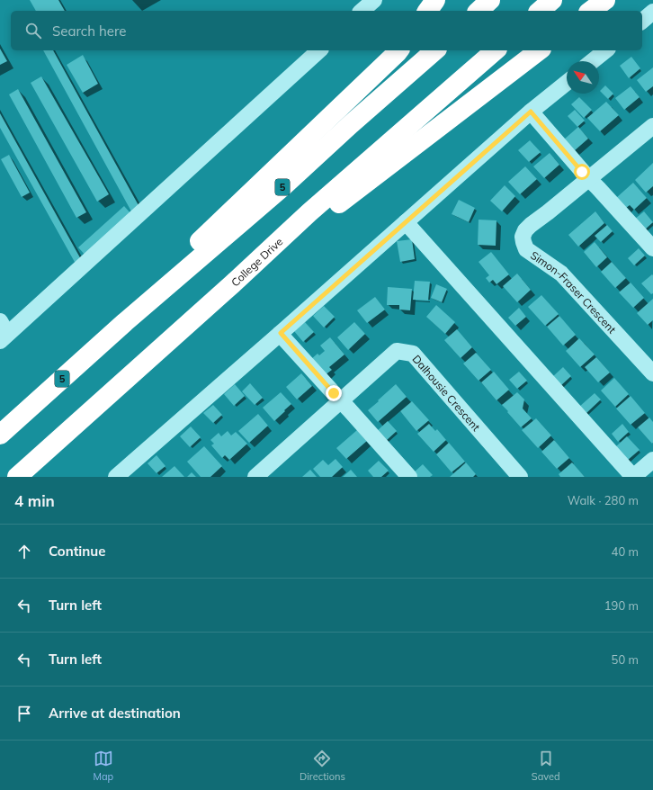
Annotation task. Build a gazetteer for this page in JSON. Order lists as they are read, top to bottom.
{
  "streets": {
    "highway": ["5", "College Drive"],
    "street": ["Simon-Fraser Crescent", "Dalhousie Crescent"]
  },
  "north": "top left",
  "page": {
    "search": "Search here",
    "heading": ["4 min", "Walk · 280 m"],
    "list": [
      ["Continue", "40 m"],
      ["Turn left", "190 m"],
      ["Turn left", "50 m"],
      "Arrive at destination"
    ],
    "nav": ["Map", "Directions", "Saved"]
  }
}
